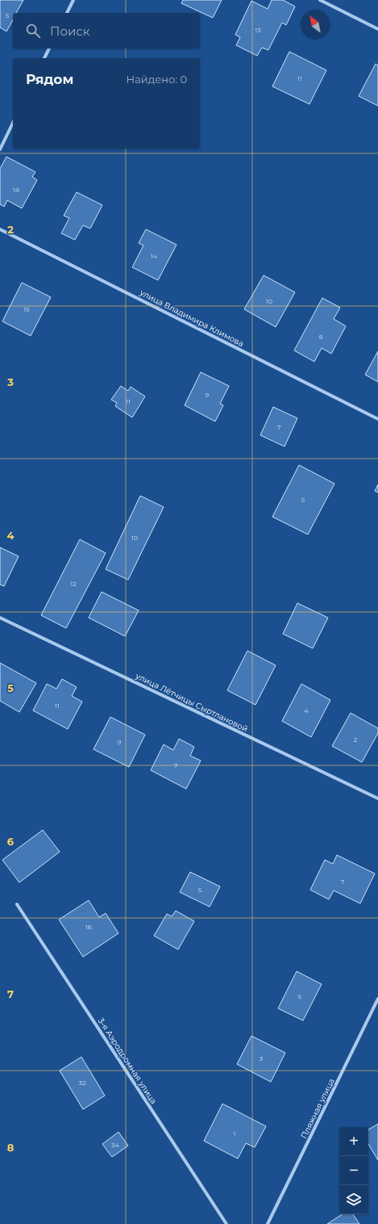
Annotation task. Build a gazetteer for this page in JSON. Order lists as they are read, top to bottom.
{
  "streets": {
    "street": [
      "улица Владимира Климова",
      "улица Лётчицы Сыртлановой",
      "3-я Аэродромная улица",
      "Пляжная улица"
    ]
  },
  "house_numbers": [
    "5",
    "13",
    "11",
    "18",
    "14",
    "10",
    "15",
    "8",
    "9",
    "11",
    "7",
    "5",
    "10",
    "12",
    "11",
    "4",
    "2",
    "9",
    "7",
    "7",
    "5",
    "1Б",
    "5",
    "3",
    "32",
    "1",
    "34"
  ],
  "north": "top left",
  "page": {
    "search": "Поиск",
    "heading": ["Рядом", "Найдено: 0"],
    "map_buttons": ["+", "−"]
  },
  "grid": {
    "rows": [
      "2",
      "3",
      "4",
      "5",
      "6",
      "7",
      "8"
    ]
  }
}
